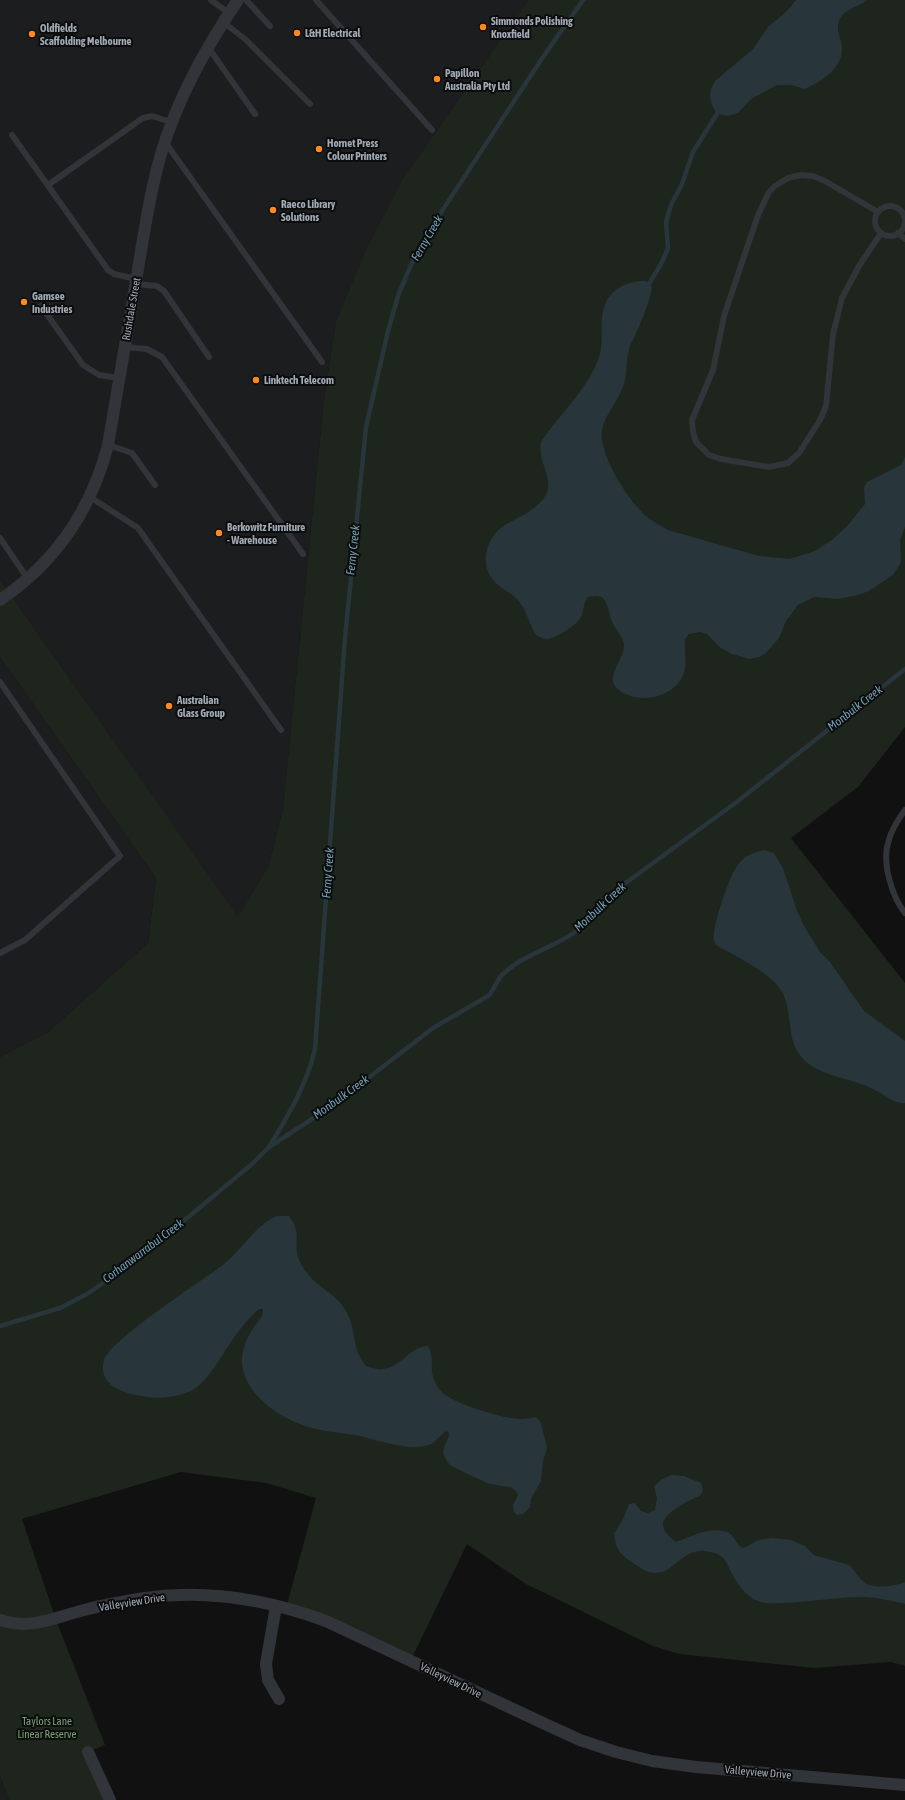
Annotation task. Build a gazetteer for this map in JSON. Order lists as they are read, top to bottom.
{
  "streets": {
    "street": ["Rushdale Street", "Valleyview Drive"]
  },
  "water": ["Ferny Creek", "Monbulk Creek", "Corhanwarrabul Creek"],
  "parks": ["Taylors Lane Linear Reserve"],
  "places": [
    "Simmonds Polishing Knoxfield",
    "L&H Electrical",
    "Oldfields Scaffolding Melbourne",
    "Papillon Australia Pty Ltd",
    "Hornet Press Colour Printers",
    "Raeco Library Solutions",
    "Gamsee Industries",
    "Linktech Telecom",
    "Berkowitz Furniture - Warehouse",
    "Australian Glass Group"
  ]
}
